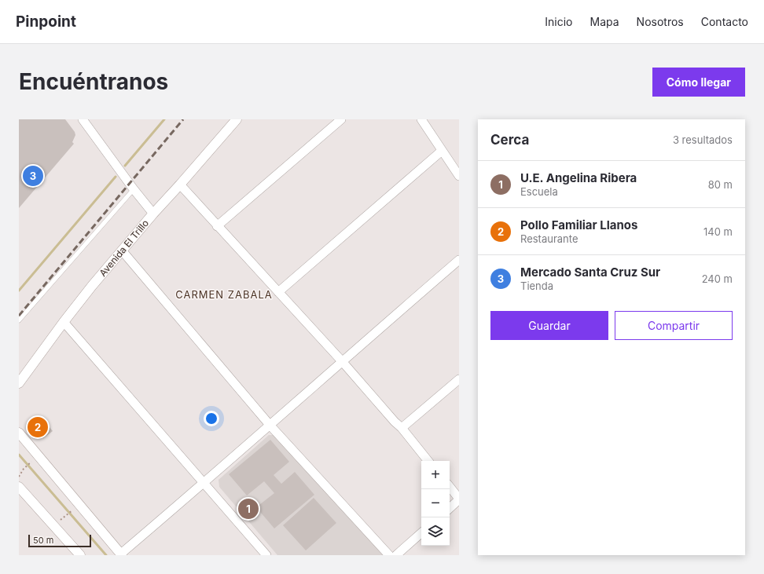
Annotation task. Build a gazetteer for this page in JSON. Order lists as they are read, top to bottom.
{
  "streets": {
    "main road": ["Avenida El Trillo"]
  },
  "districts": ["CARMEN ZABALA"],
  "scale_bar": "50 m",
  "page": {
    "header": "Pinpoint",
    "nav": [
      "Inicio",
      "Mapa",
      "Nosotros",
      "Contacto"
    ],
    "buttons": [
      "Cómo llegar",
      ["Guardar", "Compartir"]
    ],
    "title": "Encuéntranos",
    "heading": ["Cerca", "3 resultados"],
    "list": [
      {
        "mark": "1",
        "name": "U.E. Angelina Ribera",
        "note": "Escuela",
        "value": "80 m"
      },
      {
        "mark": "2",
        "name": "Pollo Familiar Llanos",
        "note": "Restaurante",
        "value": "140 m"
      },
      {
        "mark": "3",
        "name": "Mercado Santa Cruz Sur",
        "note": "Tienda",
        "value": "240 m"
      }
    ],
    "pins": ["3", "2", "1"],
    "map_buttons": ["+", "−"],
    "scale": "50 m"
  }
}
